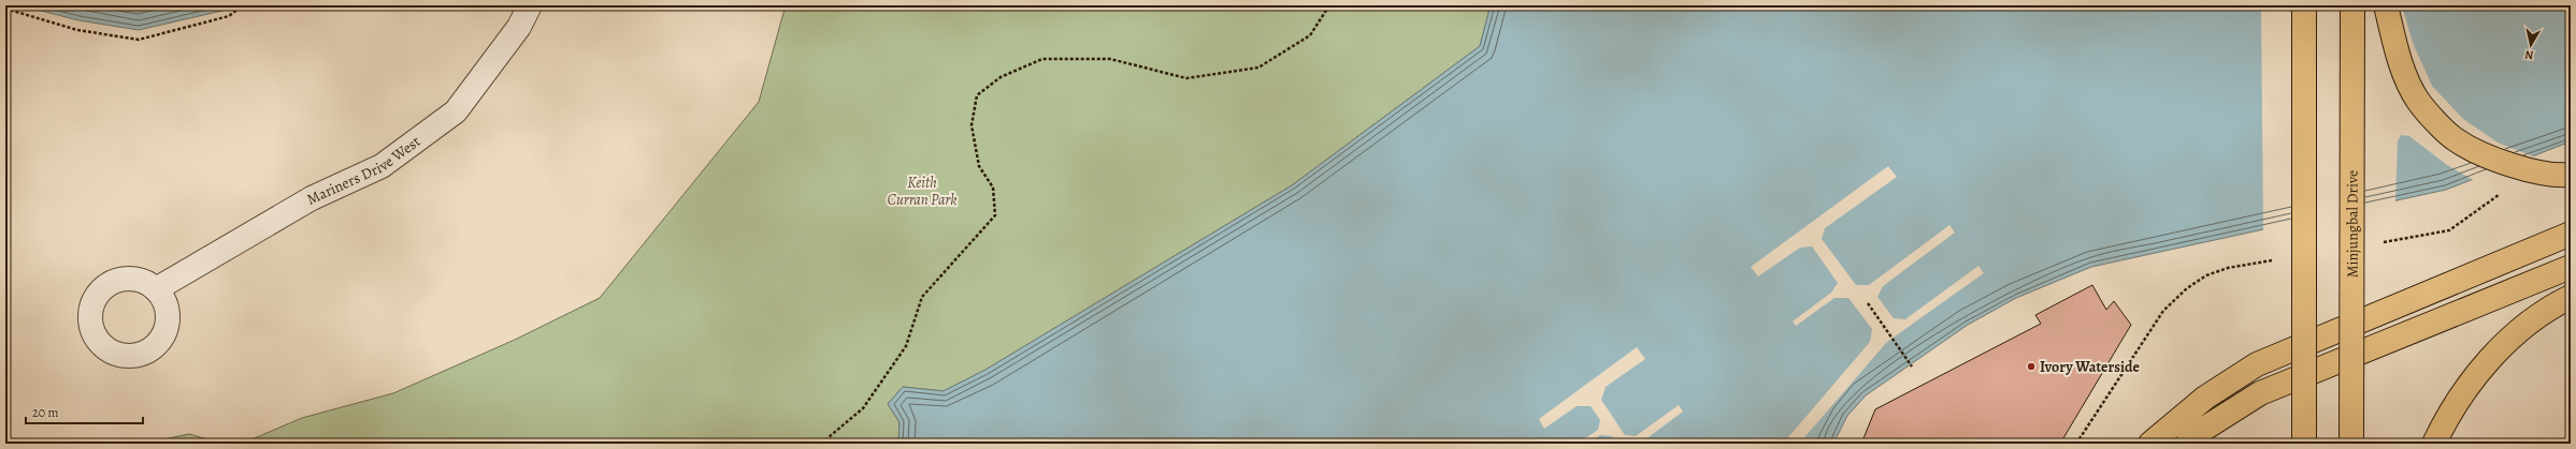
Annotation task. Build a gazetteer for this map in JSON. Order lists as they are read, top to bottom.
{
  "streets": {
    "main road": ["Minjungbal Drive"],
    "street": ["Mariners Drive West"]
  },
  "parks": ["Keith Curran Park"],
  "places": ["Ivory Waterside"],
  "scale_bar": "20 m",
  "north": "bottom"
}
